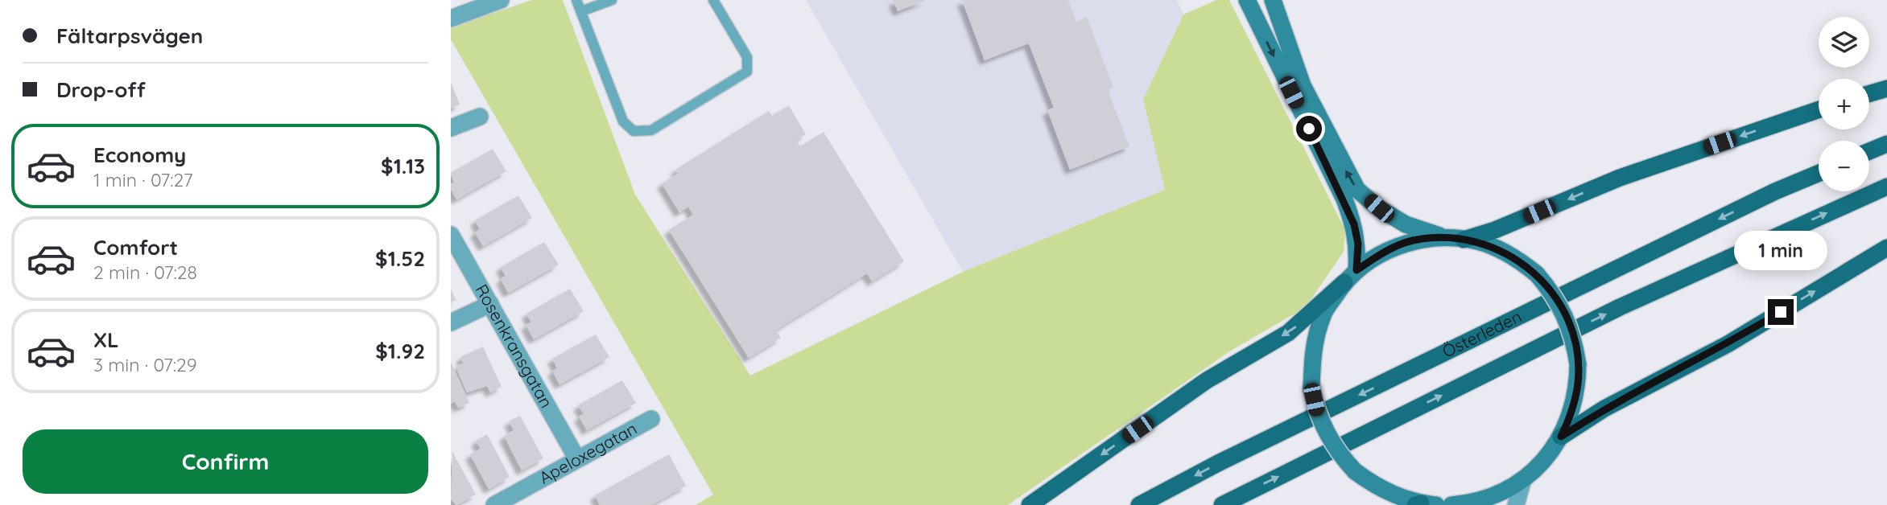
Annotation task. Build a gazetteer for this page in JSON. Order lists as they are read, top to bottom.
{
  "streets": {
    "main road": ["Österleden"],
    "street": ["Rosenkransgatan", "Apeloxegatan"]
  },
  "crossings": [
    ["Rosenkransgatan", "Apeloxegatan"]
  ],
  "page": {
    "banner": ["Fältarpsvägen", "Drop-off"],
    "map_buttons": ["+", "−"],
    "list": [
      {
        "name": "Economy",
        "note": "1 min · 07:27",
        "value": "$1.13"
      },
      {
        "name": "Comfort",
        "note": "2 min · 07:28",
        "value": "$1.52"
      },
      {
        "name": "XL",
        "note": "3 min · 07:29",
        "value": "$1.92"
      }
    ],
    "bubble": "1 min",
    "buttons": "Confirm"
  }
}
